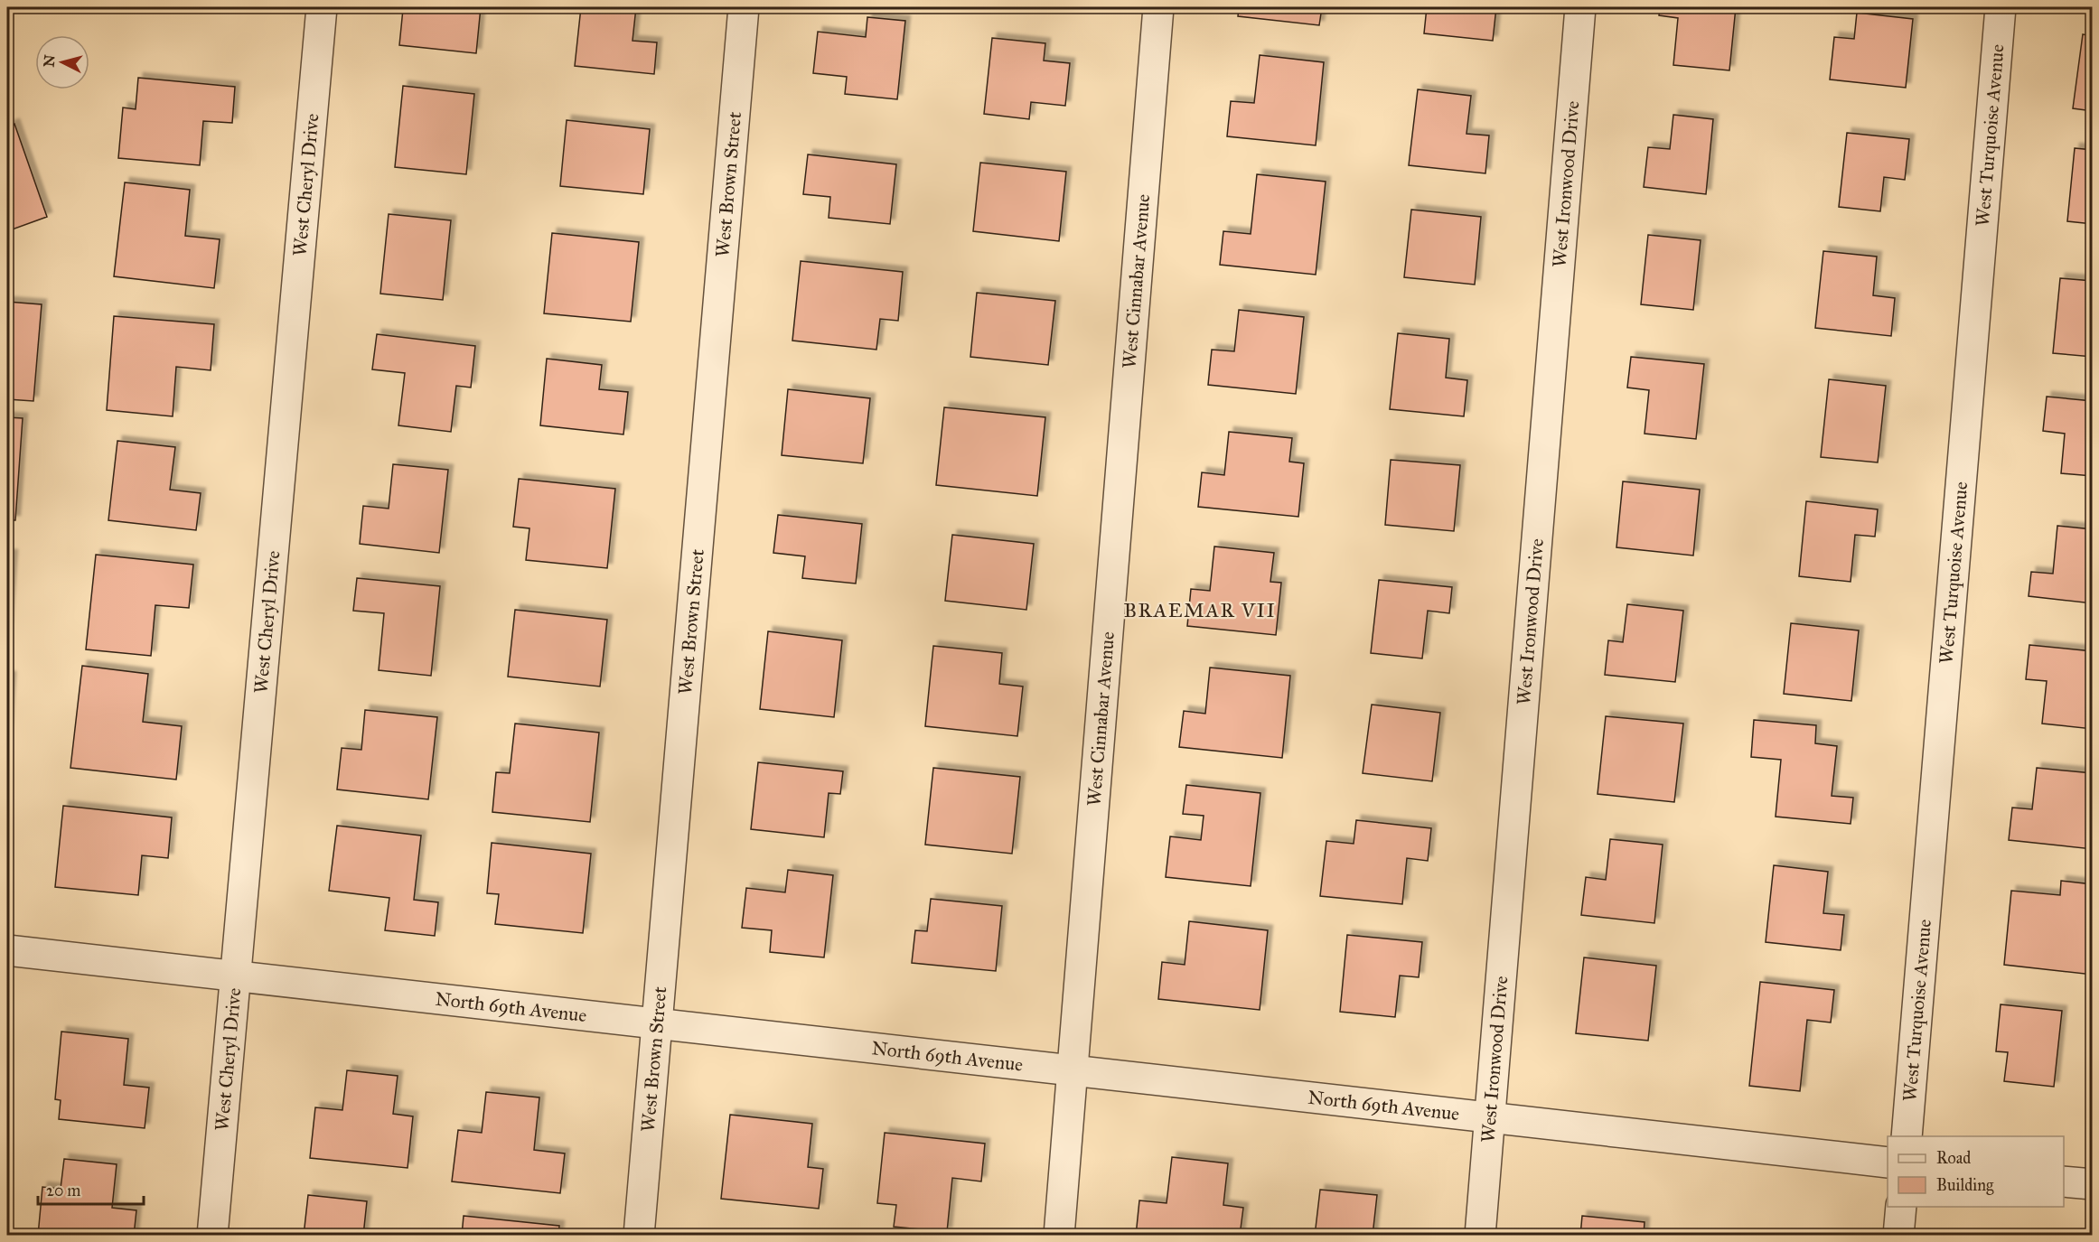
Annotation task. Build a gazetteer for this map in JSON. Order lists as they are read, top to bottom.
{
  "streets": {
    "street": [
      "West Turquoise Avenue",
      "West Cheryl Drive",
      "West Brown Street",
      "West Ironwood Drive",
      "West Cinnabar Avenue",
      "North 69th Avenue"
    ]
  },
  "crossings": [
    ["West Cheryl Drive", "North 69th Avenue"],
    ["West Brown Street", "North 69th Avenue"],
    ["West Ironwood Drive", "North 69th Avenue"],
    ["West Cinnabar Avenue", "North 69th Avenue"]
  ],
  "districts": ["BRAEMAR VII"],
  "legend": ["Road", "Building"],
  "scale_bar": "20 m",
  "north": "left"
}
